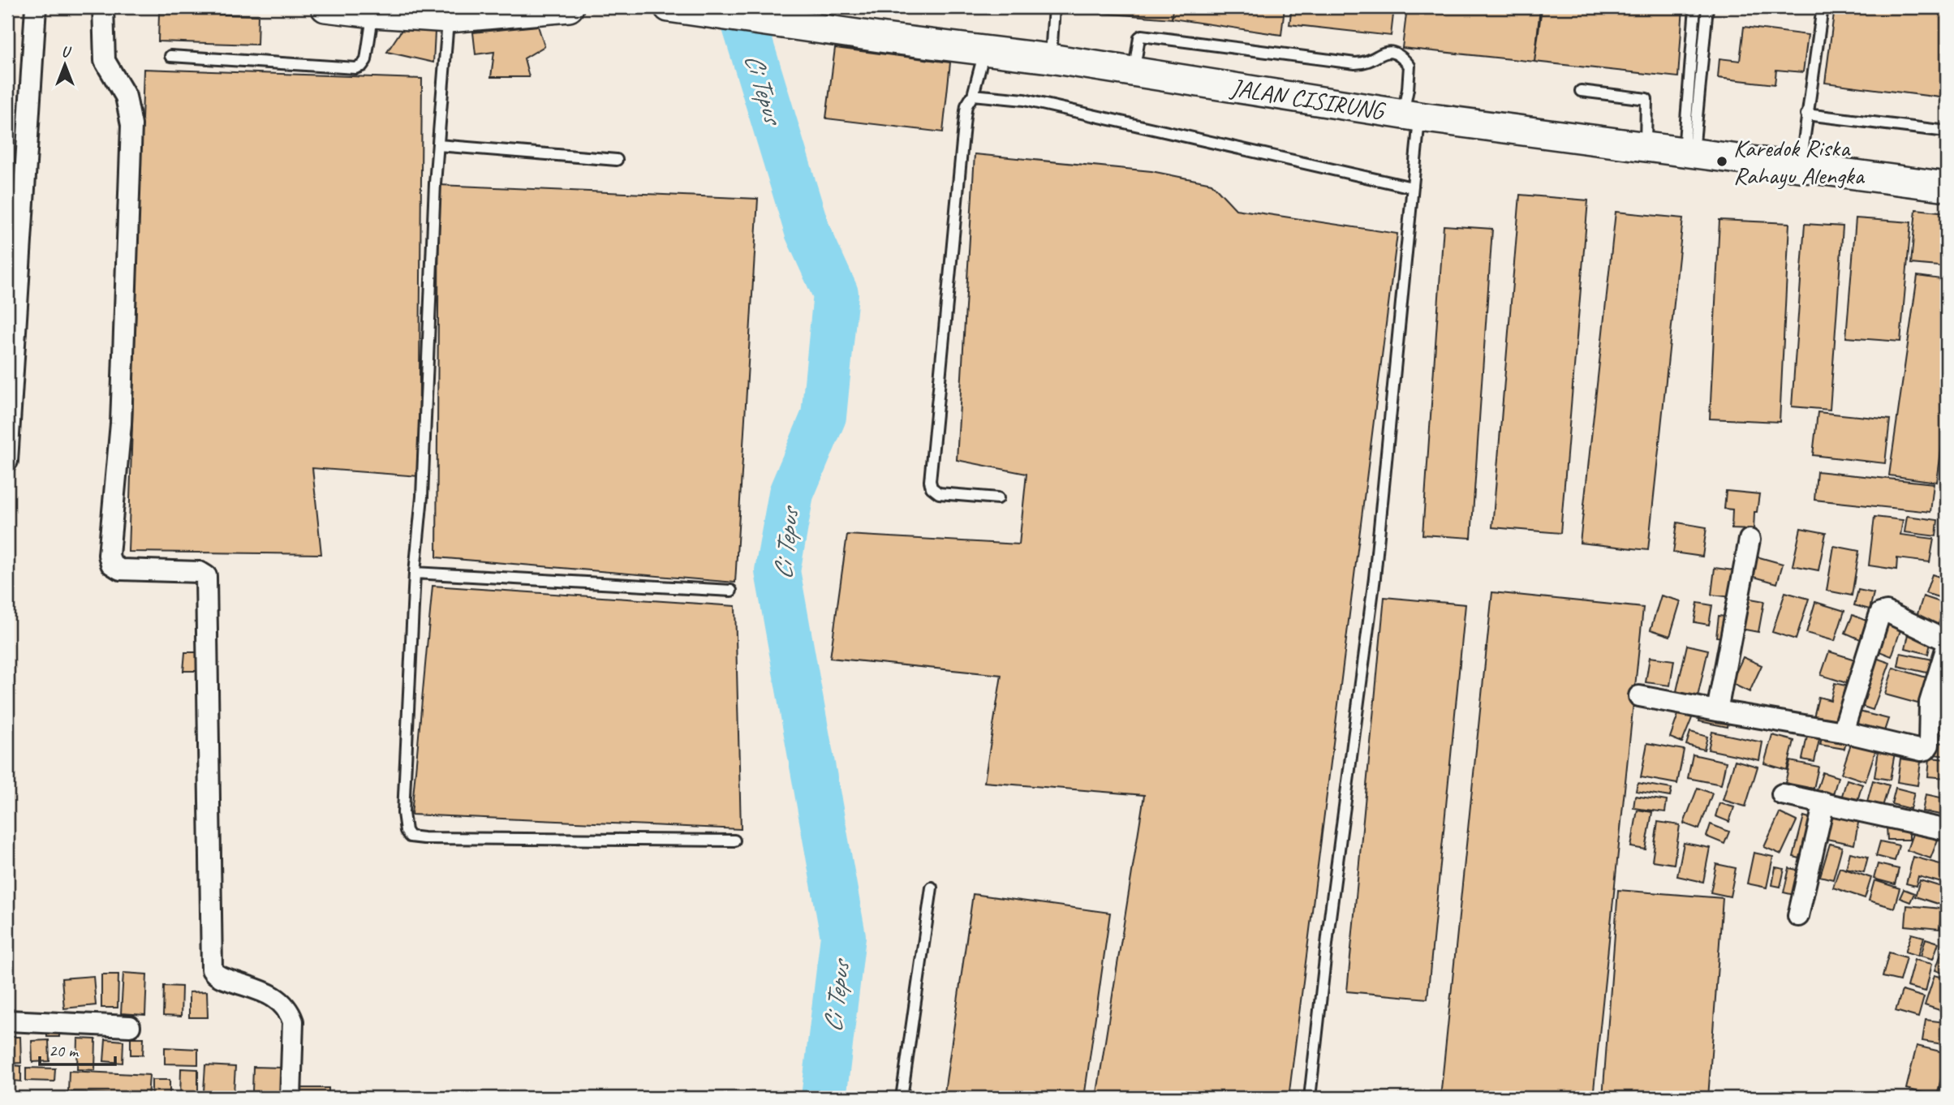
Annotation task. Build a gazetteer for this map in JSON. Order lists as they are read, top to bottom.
{
  "streets": {
    "main road": ["JALAN CISIRUNG"]
  },
  "water": ["Ci Tepus"],
  "places": ["Karedok Riska Rahayu Alengka"],
  "scale_bar": "20 m",
  "north": "top"
}
